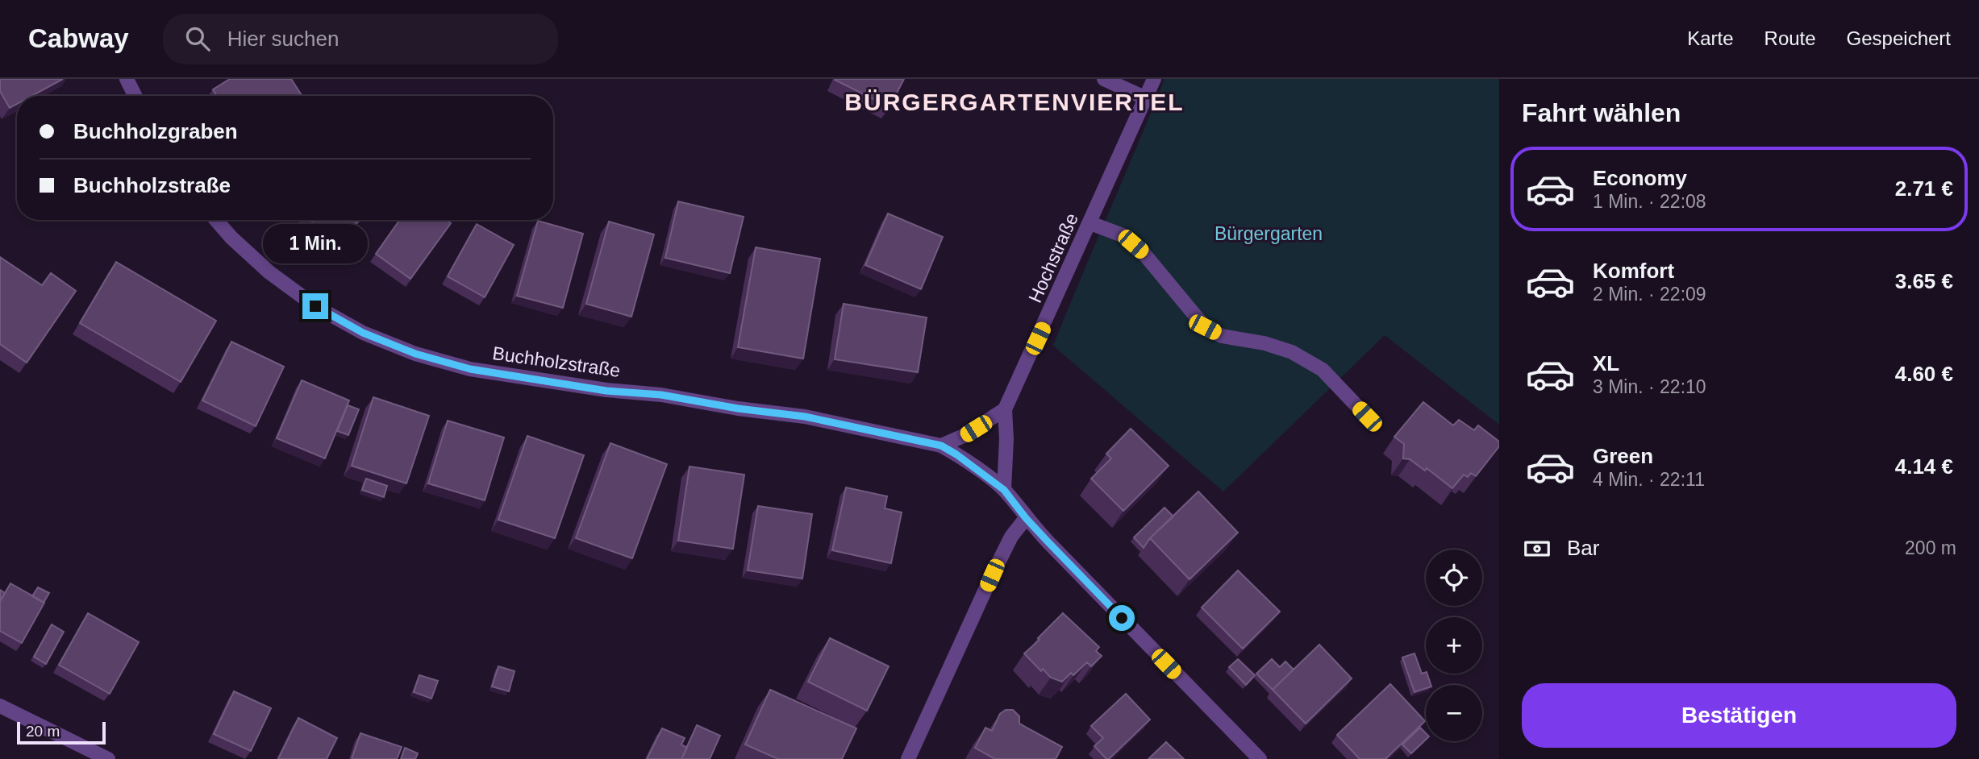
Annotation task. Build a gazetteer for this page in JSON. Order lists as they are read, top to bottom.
{
  "streets": {
    "street": ["Hochstraße", "Buchholzstraße"]
  },
  "crossings": [
    ["Hochstraße", "Buchholzstraße"]
  ],
  "districts": ["BÜRGERGARTENVIERTEL"],
  "parks": ["Bürgergarten"],
  "scale_bar": "20 m",
  "page": {
    "header": "Cabway",
    "search": "Hier suchen",
    "nav": ["Karte", "Route", "Gespeichert"],
    "heading": "Fahrt wählen",
    "banner": ["Buchholzgraben", "Buchholzstraße"],
    "list": [
      {
        "name": "Economy",
        "note": "1 Min. · 22:08",
        "value": "2.71 €"
      },
      {
        "name": "Komfort",
        "note": "2 Min. · 22:09",
        "value": "3.65 €"
      },
      {
        "name": "XL",
        "note": "3 Min. · 22:10",
        "value": "4.60 €"
      },
      {
        "name": "Green",
        "note": "4 Min. · 22:11",
        "value": "4.14 €"
      }
    ],
    "bubble": "1 Min.",
    "pay": ["Bar", "200 m"],
    "map_buttons": ["+", "−"],
    "buttons": "Bestätigen",
    "scale": "20 m"
  }
}
